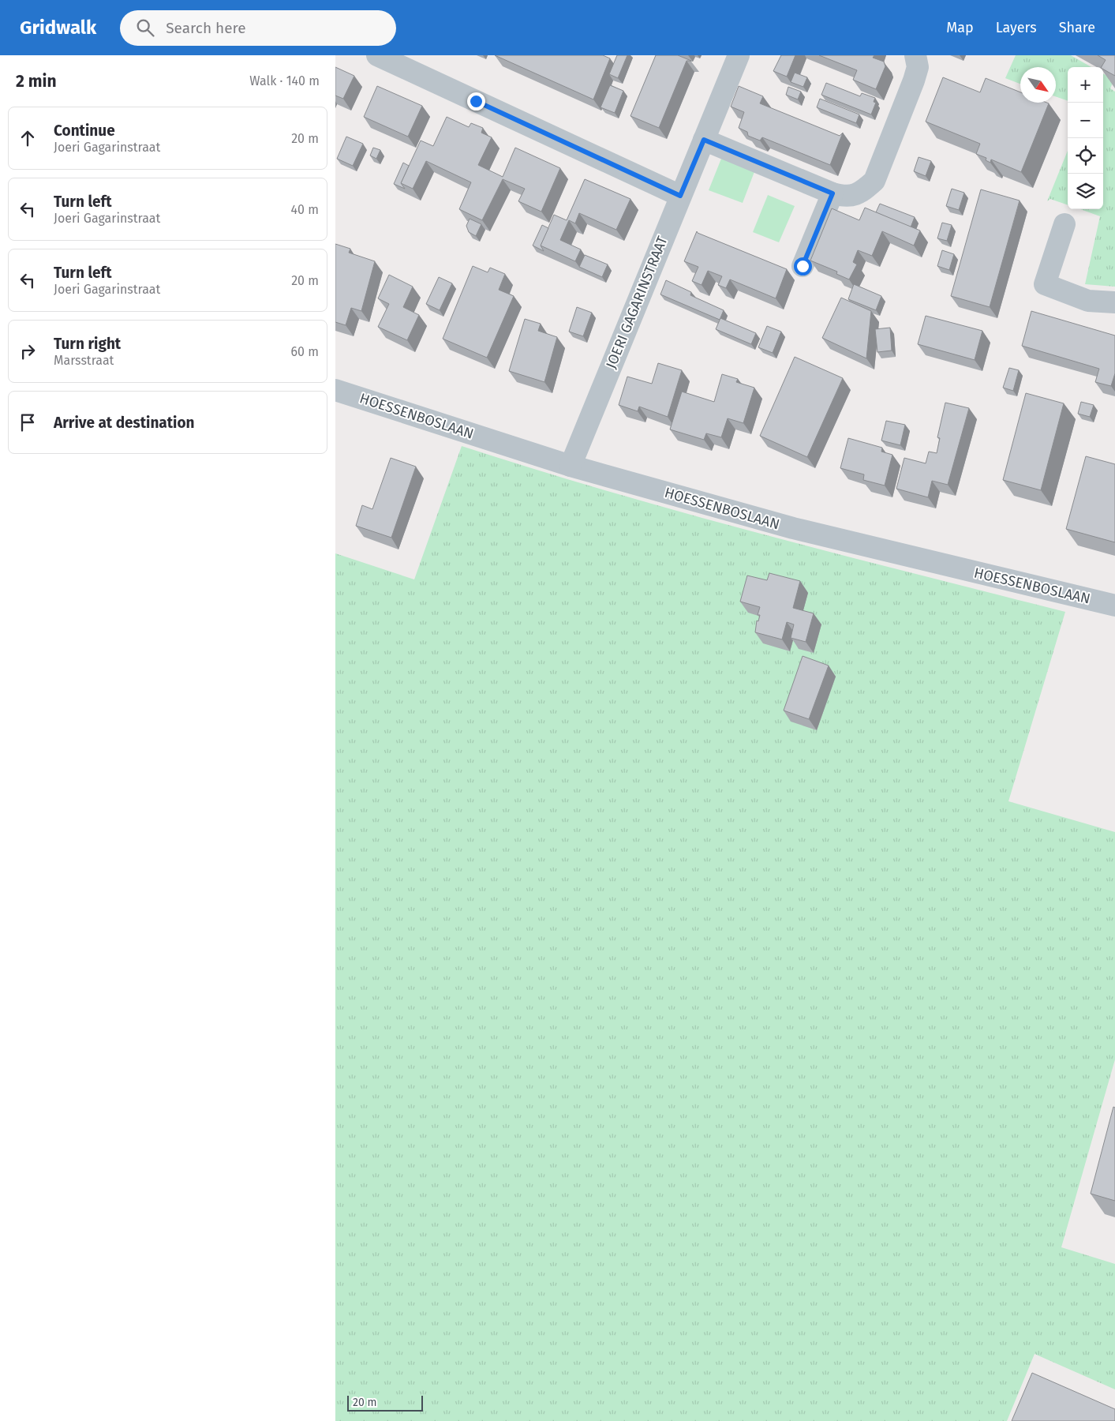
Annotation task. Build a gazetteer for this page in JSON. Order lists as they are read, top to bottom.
{
  "streets": {
    "street": ["JOERI GAGARINSTRAAT", "HOESSENBOSLAAN"]
  },
  "crossings": [
    ["JOERI GAGARINSTRAAT", "HOESSENBOSLAAN"]
  ],
  "scale_bar": "20 m",
  "north": "bottom right",
  "page": {
    "header": "Gridwalk",
    "search": "Search here",
    "nav": ["Map", "Layers", "Share"],
    "heading": ["2 min", "Walk · 140 m"],
    "map_buttons": ["+", "−"],
    "list": [
      ["Continue", "Joeri Gagarinstraat", "20 m"],
      ["Turn left", "Joeri Gagarinstraat", "40 m"],
      ["Turn left", "Joeri Gagarinstraat", "20 m"],
      ["Turn right", "Marsstraat", "60 m"],
      "Arrive at destination"
    ],
    "scale": "20 m"
  }
}
